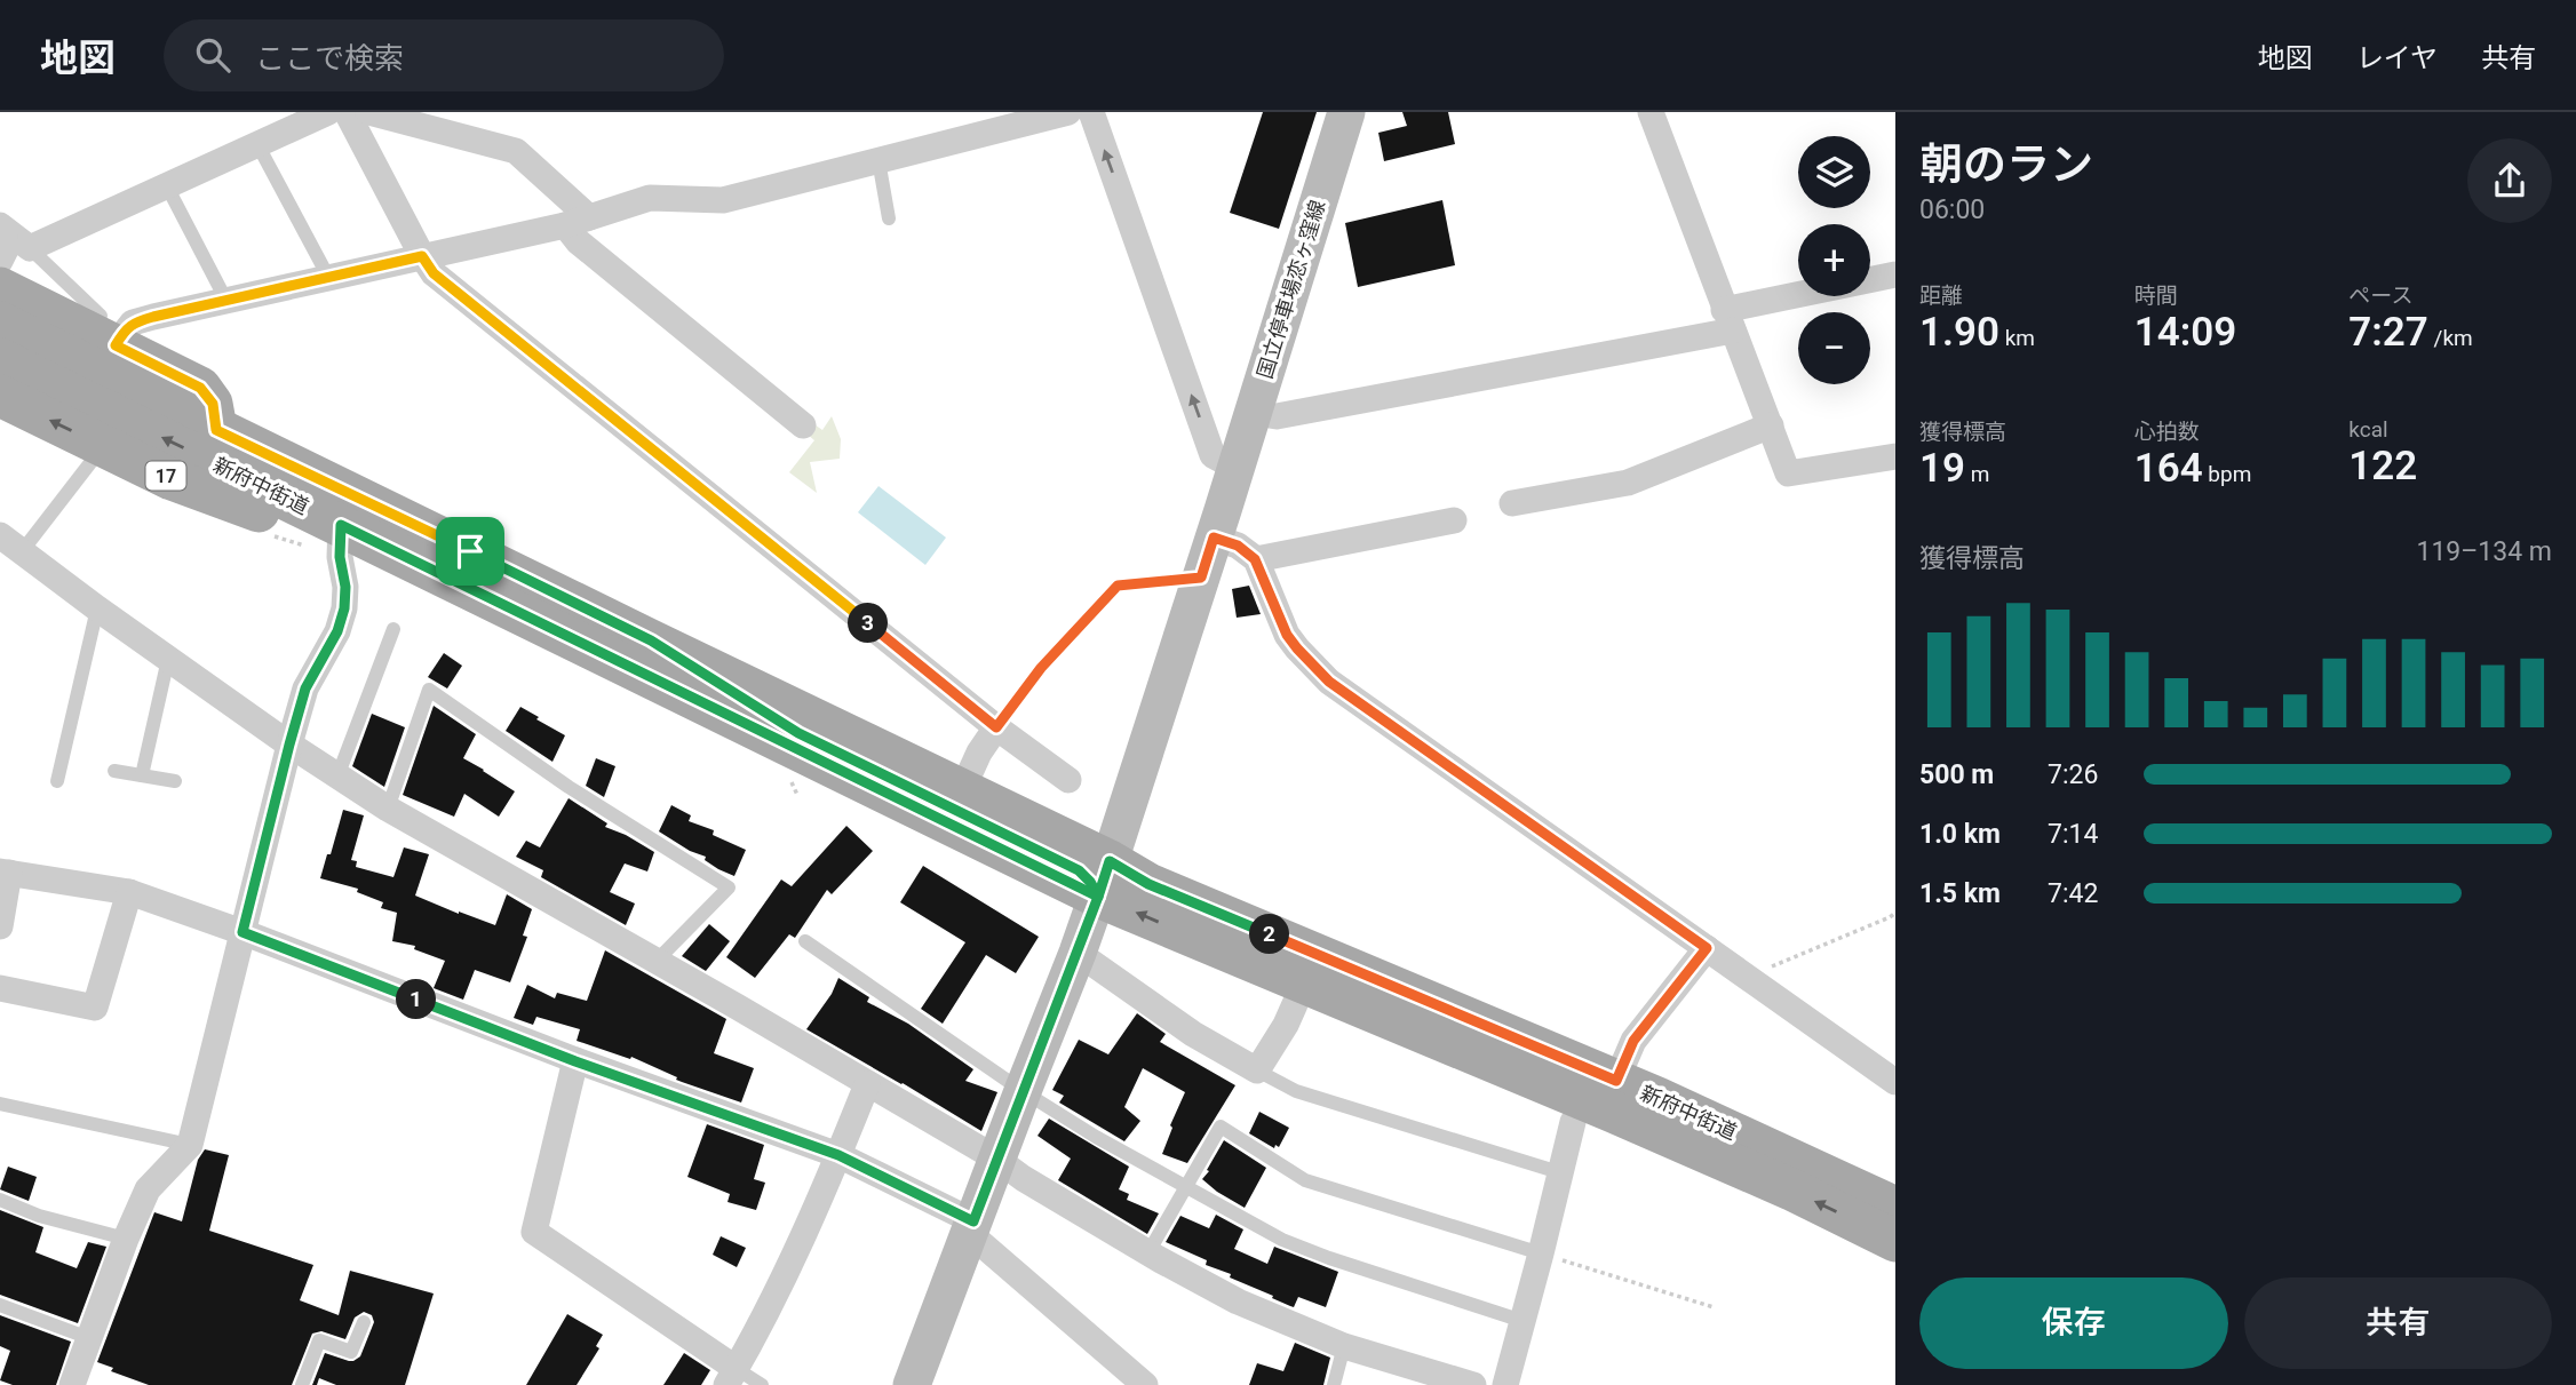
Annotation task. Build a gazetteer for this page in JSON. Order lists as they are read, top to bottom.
{
  "streets": {
    "main road": ["17", "新府中街道"],
    "street": ["国立停車場恋ヶ窪線"]
  },
  "crossings": [
    ["国立停車場恋ヶ窪線", "新府中街道"],
    ["17", "新府中街道"]
  ],
  "page": {
    "header": "地図",
    "search": "ここで検索",
    "nav": ["地図", "レイヤ", "共有"],
    "heading": ["朝のラン", "06:00"],
    "map_buttons": ["+", "−"],
    "stats": [
      ["距離", "1.90 km"],
      ["時間", "14:09"],
      ["ペース", "7:27 /km"],
      ["獲得標高", "19 m"],
      ["心拍数", "164 bpm"],
      ["kcal", "122"]
    ],
    "chart": ["獲得標高", "119–134 m"],
    "pins": ["3", "2", "1"],
    "list": [
      {
        "name": "500 m",
        "note": "7:26"
      },
      {
        "name": "1.0 km",
        "note": "7:14"
      },
      {
        "name": "1.5 km",
        "note": "7:42"
      }
    ],
    "buttons": ["保存", "共有"]
  }
}
